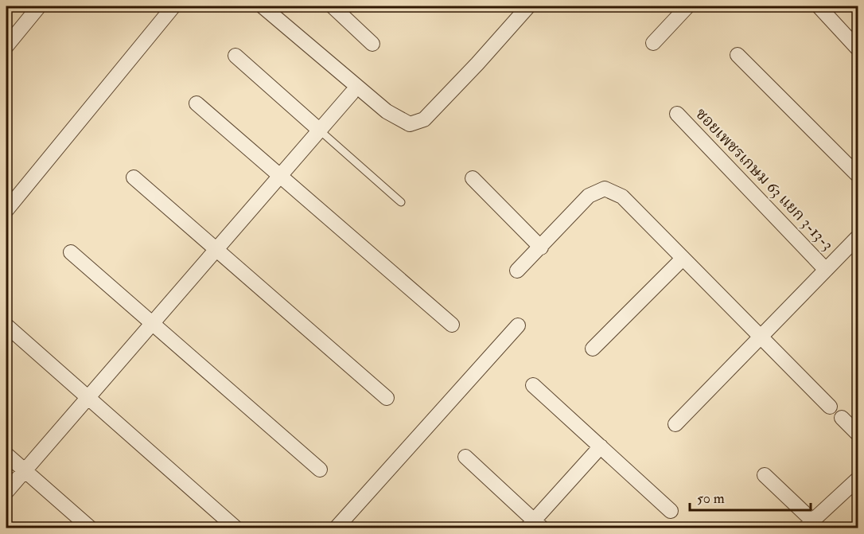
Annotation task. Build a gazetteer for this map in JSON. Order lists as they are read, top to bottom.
{
  "streets": {
    "street": ["ซอยเพชรเกษม 63 แยก 3-13-3"]
  },
  "scale_bar": "50 m"
}
